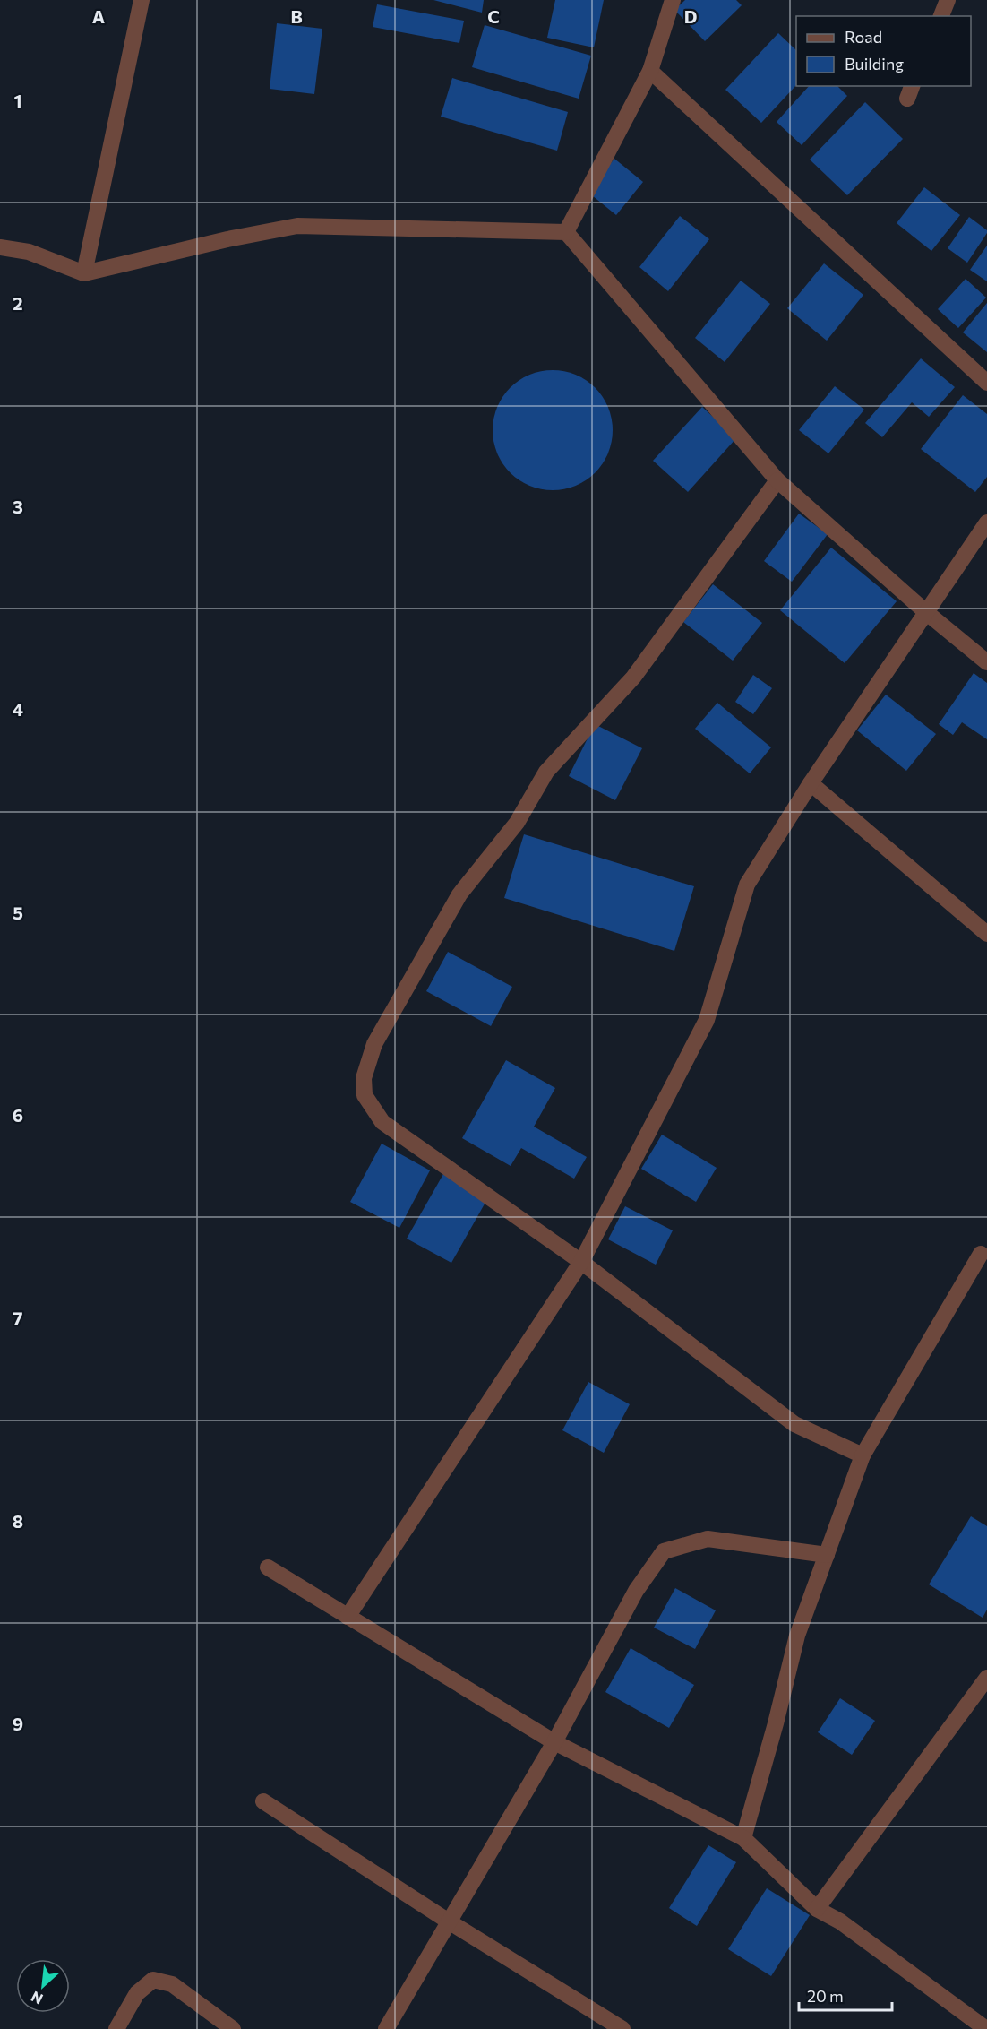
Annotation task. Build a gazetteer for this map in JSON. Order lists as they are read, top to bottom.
{
  "legend": ["Road", "Building"],
  "scale_bar": "20 m",
  "north": "bottom left",
  "grid": {
    "columns": [
      "A",
      "B",
      "C",
      "D"
    ],
    "rows": [
      "1",
      "2",
      "3",
      "4",
      "5",
      "6",
      "7",
      "8",
      "9"
    ]
  }
}
